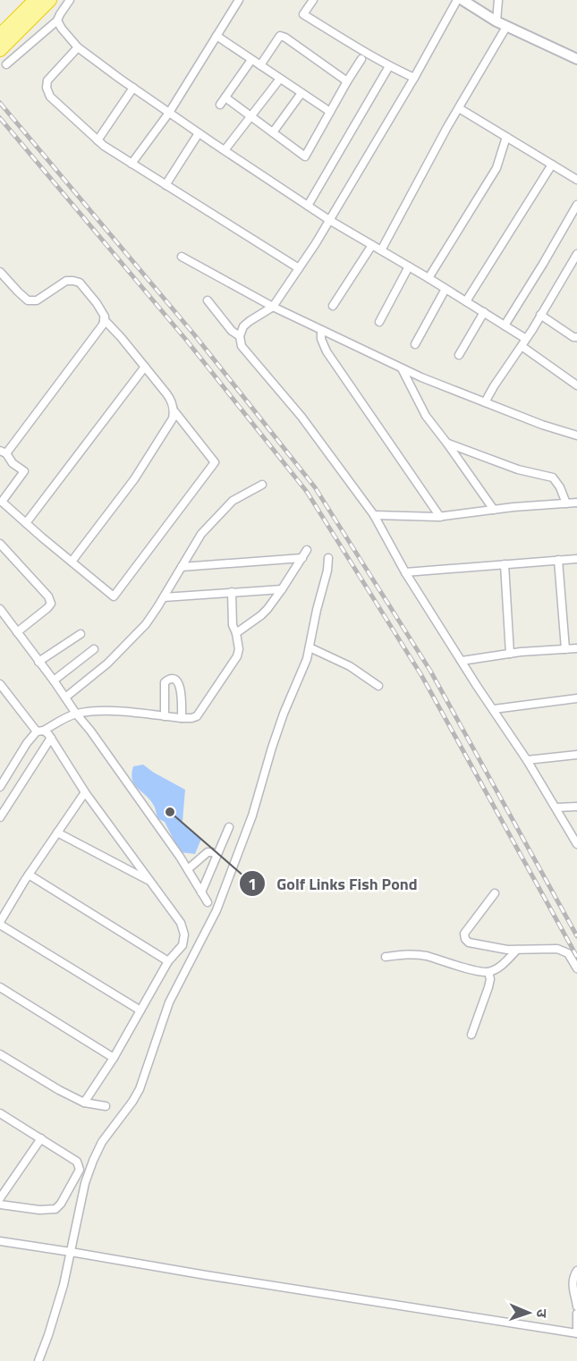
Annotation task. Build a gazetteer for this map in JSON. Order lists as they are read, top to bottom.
{
  "places": ["Golf Links Fish Pond"],
  "north": "right"
}
